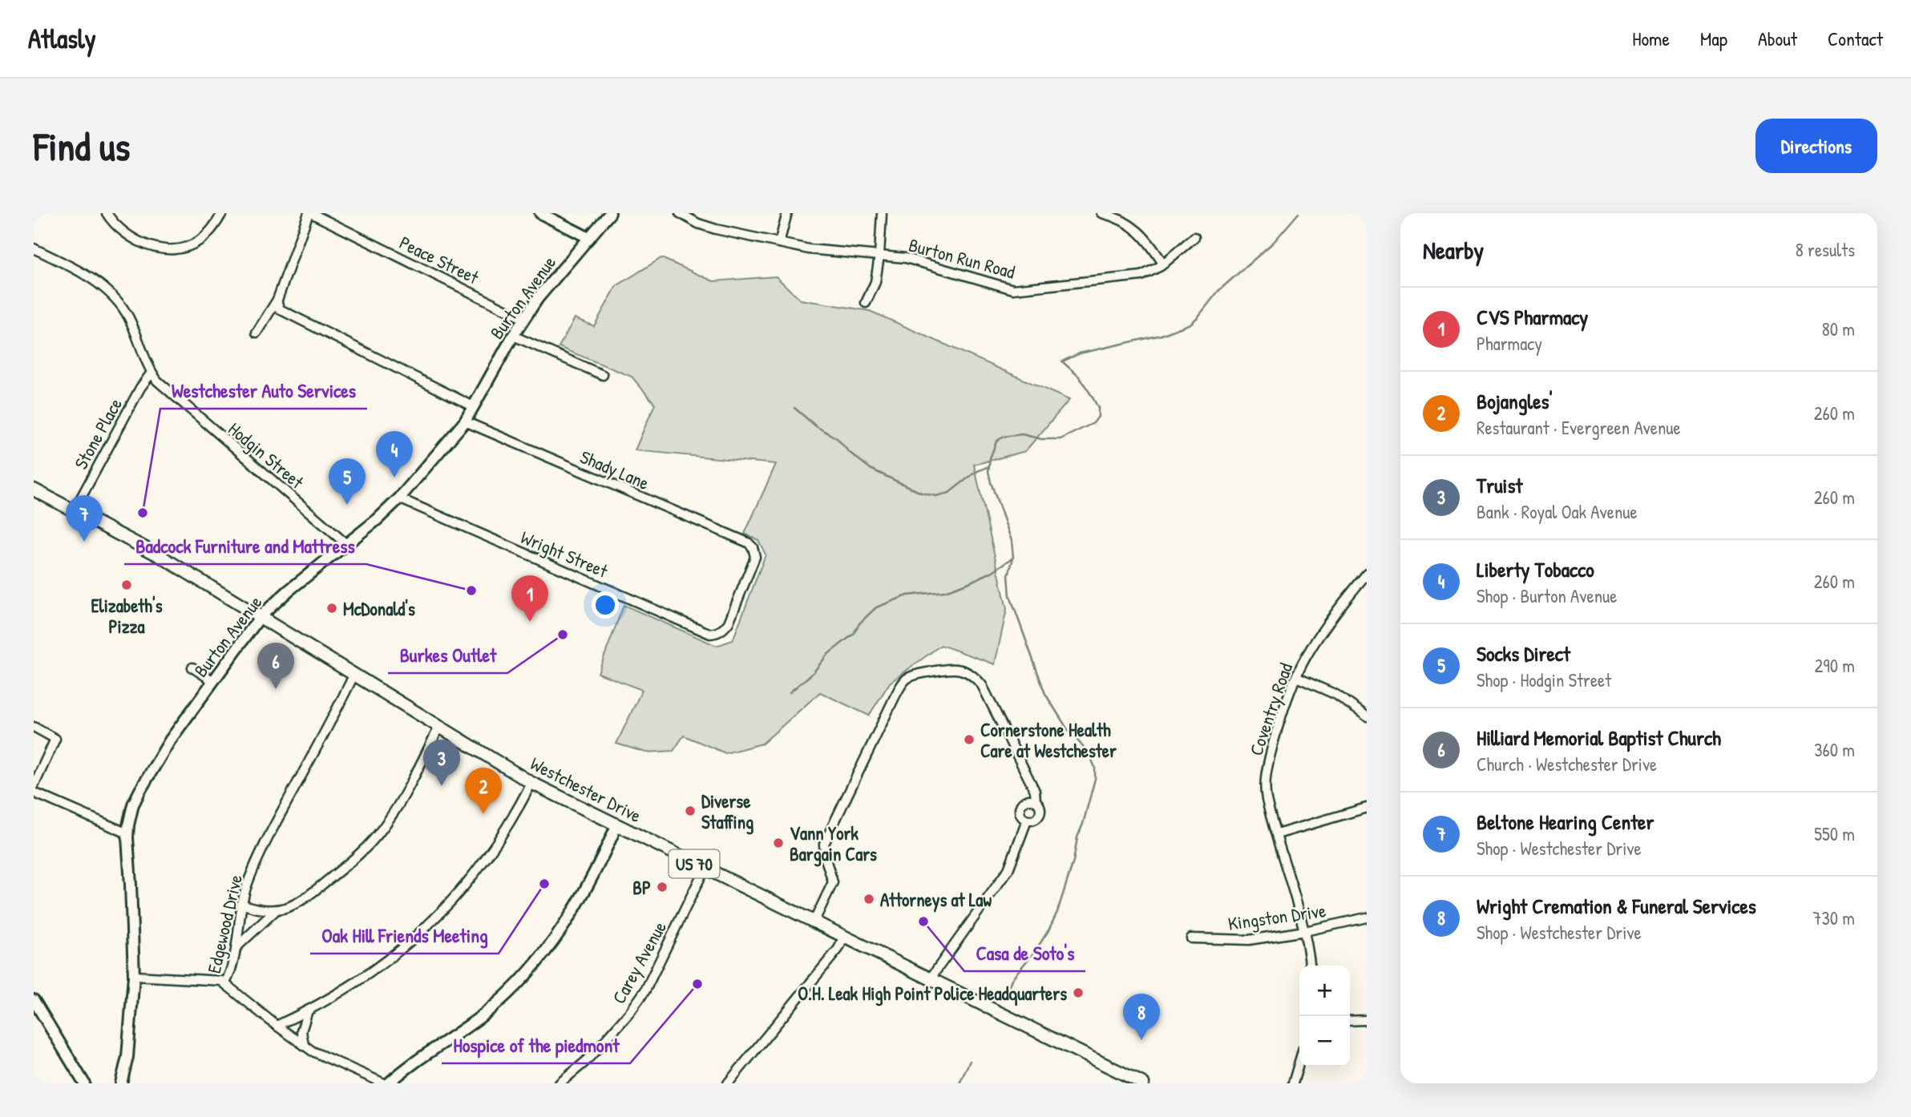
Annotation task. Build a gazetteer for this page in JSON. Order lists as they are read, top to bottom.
{
  "streets": {
    "main road": ["Westchester Drive", "US 70"],
    "street": [
      "Burton Run Road",
      "Peace Street",
      "Burton Avenue",
      "Stone Place",
      "Hodgin Street",
      "Shady Lane",
      "Wright Street",
      "Coventry Road",
      "Kingston Drive",
      "Edgewood Drive",
      "Carey Avenue"
    ]
  },
  "crossings": [
    ["Peace Street", "Burton Avenue"],
    ["Burton Avenue", "Hodgin Street"],
    ["Burton Avenue", "Shady Lane"],
    ["Burton Avenue", "Wright Street"],
    ["Burton Avenue", "Westchester Drive"],
    ["Stone Place", "Hodgin Street"],
    ["Stone Place", "Westchester Drive"],
    ["Shady Lane", "Wright Street"],
    ["Coventry Road", "Kingston Drive"],
    ["Westchester Drive", "Edgewood Drive"],
    ["Westchester Drive", "Carey Avenue"]
  ],
  "places": [
    "Westchester Auto Services",
    "Elizabeth's Pizza",
    "Badcock Furniture and Mattress",
    "McDonald's",
    "Burkes Outlet",
    "Cornerstone Health Care at Westchester",
    "Diverse Staffing",
    "Vann York Bargain Cars",
    "Oak Hill Friends Meeting",
    "BP",
    "Attorneys at Law",
    "Casa de Soto's",
    "Hospice of the piedmont",
    "O.H. Leak High Point Police Headquarters"
  ],
  "page": {
    "header": "Atlasly",
    "nav": [
      "Home",
      "Map",
      "About",
      "Contact"
    ],
    "buttons": "Directions",
    "title": "Find us",
    "heading": ["Nearby", "8 results"],
    "list": [
      {
        "mark": "1",
        "name": "CVS Pharmacy",
        "note": "Pharmacy",
        "value": "80 m"
      },
      {
        "mark": "2",
        "name": "Bojangles'",
        "note": "Restaurant · Evergreen Avenue",
        "value": "260 m"
      },
      {
        "mark": "3",
        "name": "Truist",
        "note": "Bank · Royal Oak Avenue",
        "value": "260 m"
      },
      {
        "mark": "4",
        "name": "Liberty Tobacco",
        "note": "Shop · Burton Avenue",
        "value": "260 m"
      },
      {
        "mark": "5",
        "name": "Socks Direct",
        "note": "Shop · Hodgin Street",
        "value": "290 m"
      },
      {
        "mark": "6",
        "name": "Hilliard Memorial Baptist Church",
        "note": "Church · Westchester Drive",
        "value": "360 m"
      },
      {
        "mark": "7",
        "name": "Beltone Hearing Center",
        "note": "Shop · Westchester Drive",
        "value": "550 m"
      },
      {
        "mark": "8",
        "name": "Wright Cremation & Funeral Services",
        "note": "Shop · Westchester Drive",
        "value": "730 m"
      }
    ],
    "pins": [
      "4",
      "5",
      "7",
      "1",
      "6",
      "3",
      "2",
      "8"
    ],
    "map_buttons": ["+", "−"]
  }
}
